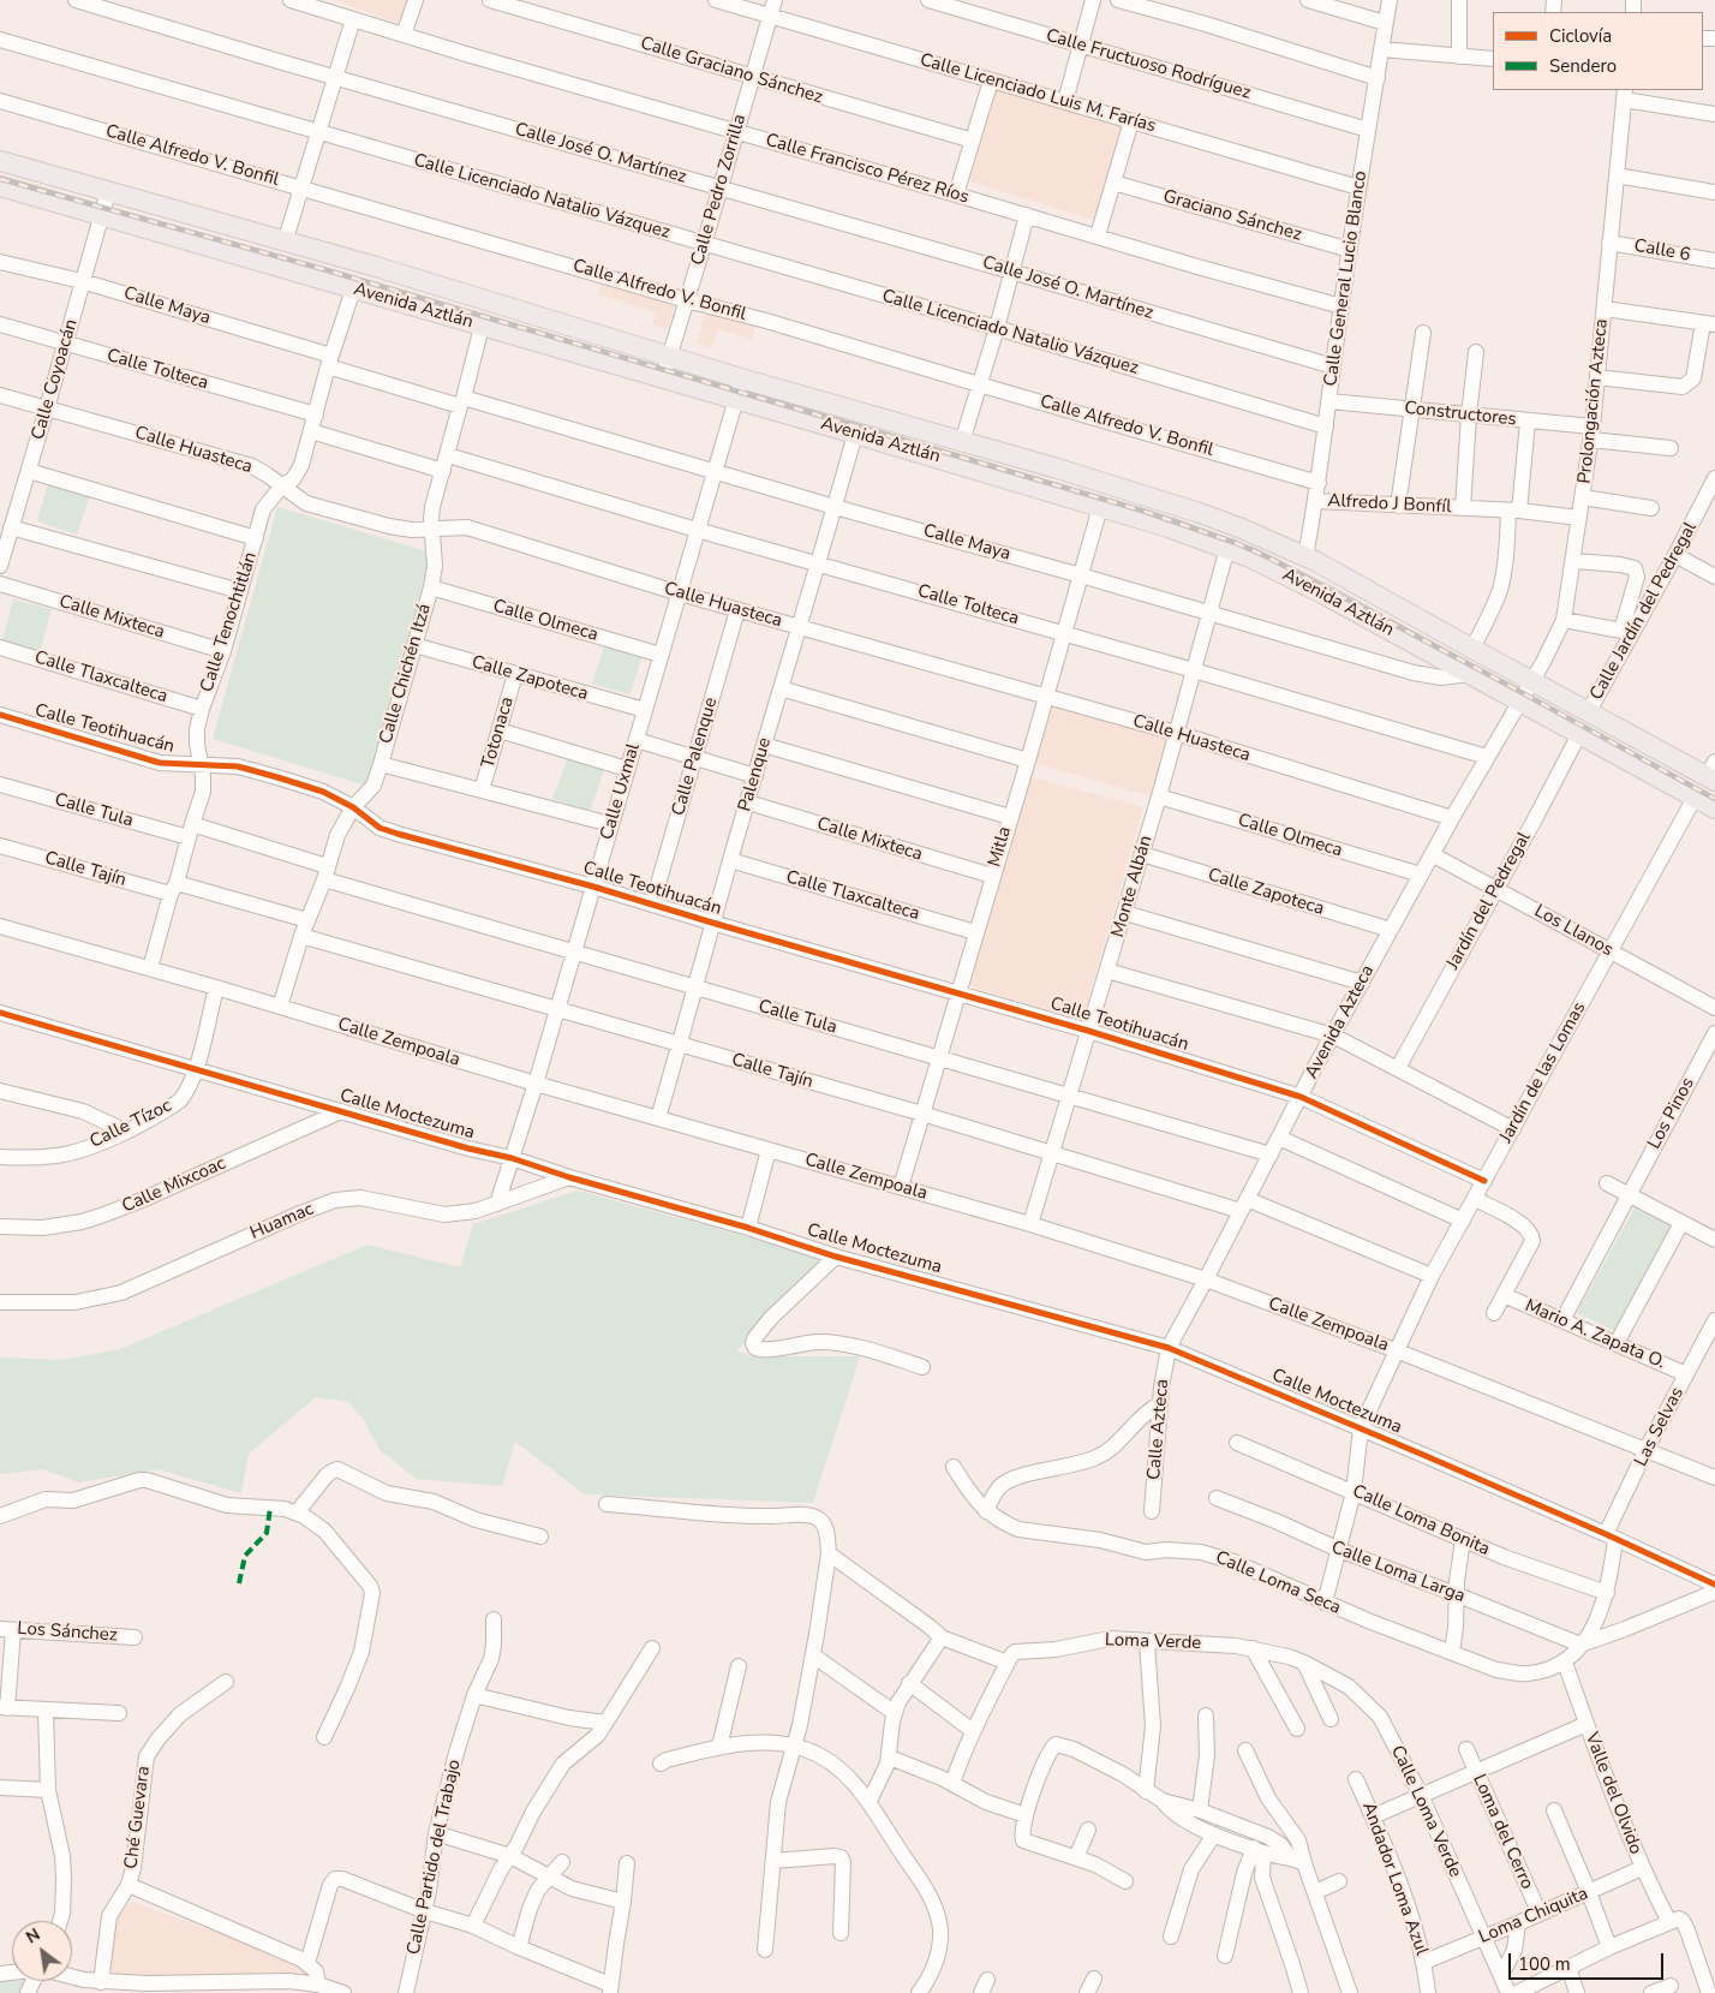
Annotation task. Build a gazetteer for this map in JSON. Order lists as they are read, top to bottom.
{
  "streets": {
    "main road": ["Avenida Aztlán"],
    "street": [
      "Calle Fructuoso Rodríguez",
      "Calle Graciano Sánchez",
      "Calle Licenciado Luis M. Farías",
      "Calle José O. Martínez",
      "Calle Alfredo V. Bonfil",
      "Calle Francisco Pérez Ríos",
      "Calle Pedro Zorrilla",
      "Calle Licenciado Natalio Vázquez",
      "Graciano Sánchez",
      "Calle 6",
      "Calle General Lucio Blanco",
      "Calle Maya",
      "Calle Tolteca",
      "Calle Coyoacán",
      "Prolongación Azteca",
      "Constructores",
      "Calle Huasteca",
      "Alfredo J Bonfíl",
      "Calle Jardín del Pedregal",
      "Calle Mixteca",
      "Calle Olmeca",
      "Calle Tenochtitlán",
      "Calle Chichén Itzá",
      "Calle Tlaxcalteca",
      "Calle Zapoteca",
      "Calle Teotihuacán",
      "Totonaca",
      "Calle Palenque",
      "Palenque",
      "Calle Uxmal",
      "Calle Tula",
      "Mitla",
      "Calle Tajín",
      "Monte Albán",
      "Jardín del Pedregal",
      "Los Llanos",
      "Avenida Azteca",
      "Calle Zempoala",
      "Jardín de las Lomas",
      "Los Pinos",
      "Calle Moctezuma",
      "Calle Tízoc",
      "Calle Mixcoac",
      "Huamac",
      "Mario A. Zapata O.",
      "Las Selvas",
      "Calle Azteca",
      "Calle Loma Bonita",
      "Calle Loma Larga",
      "Calle Loma Seca",
      "Los Sánchez",
      "Loma Verde",
      "Valle del Olvido",
      "Calle Loma Verde",
      "Ché Guevara",
      "Loma del Cerro",
      "Calle Partido del Trabajo",
      "Andador Loma Azul",
      "Loma Chiquita"
    ]
  },
  "crossings": [
    ["Calle Fructuoso Rodríguez", "Calle General Lucio Blanco"],
    ["Calle Graciano Sánchez", "Calle Pedro Zorrilla"],
    ["Calle Licenciado Luis M. Farías", "Calle Pedro Zorrilla"],
    ["Calle Licenciado Luis M. Farías", "Calle General Lucio Blanco"],
    ["Calle José O. Martínez", "Calle Pedro Zorrilla"],
    ["Calle José O. Martínez", "Calle General Lucio Blanco"],
    ["Calle Alfredo V. Bonfil", "Calle Pedro Zorrilla"],
    ["Calle Alfredo V. Bonfil", "Calle General Lucio Blanco"],
    ["Calle Francisco Pérez Ríos", "Calle Pedro Zorrilla"],
    ["Calle Francisco Pérez Ríos", "Calle General Lucio Blanco"],
    ["Calle Pedro Zorrilla", "Calle Licenciado Natalio Vázquez"],
    ["Calle Pedro Zorrilla", "Avenida Aztlán"],
    ["Calle Licenciado Natalio Vázquez", "Calle General Lucio Blanco"],
    ["Graciano Sánchez", "Calle General Lucio Blanco"],
    ["Calle 6", "Prolongación Azteca"],
    ["Calle General Lucio Blanco", "Avenida Aztlán"],
    ["Calle General Lucio Blanco", "Constructores"],
    ["Calle General Lucio Blanco", "Alfredo J Bonfíl"],
    ["Calle Maya", "Avenida Aztlán"],
    ["Calle Maya", "Calle Coyoacán"],
    ["Calle Maya", "Calle Tenochtitlán"],
    ["Calle Maya", "Calle Chichén Itzá"],
    ["Calle Maya", "Palenque"],
    ["Calle Maya", "Calle Uxmal"],
    ["Calle Maya", "Mitla"],
    ["Calle Maya", "Monte Albán"],
    ["Avenida Aztlán", "Calle Coyoacán"],
    ["Avenida Aztlán", "Prolongación Azteca"],
    ["Avenida Aztlán", "Calle Jardín del Pedregal"],
    ["Avenida Aztlán", "Calle Tenochtitlán"],
    ["Avenida Aztlán", "Calle Chichén Itzá"],
    ["Avenida Aztlán", "Palenque"],
    ["Avenida Aztlán", "Calle Uxmal"],
    ["Avenida Aztlán", "Mitla"],
    ["Avenida Aztlán", "Monte Albán"],
    ["Avenida Aztlán", "Jardín del Pedregal"],
    ["Avenida Aztlán", "Avenida Azteca"],
    ["Avenida Aztlán", "Jardín de las Lomas"],
    ["Calle Tolteca", "Calle Coyoacán"],
    ["Calle Tolteca", "Calle Tenochtitlán"],
    ["Calle Tolteca", "Calle Chichén Itzá"],
    ["Calle Tolteca", "Palenque"],
    ["Calle Tolteca", "Calle Uxmal"],
    ["Calle Tolteca", "Mitla"],
    ["Calle Tolteca", "Monte Albán"],
    ["Calle Tolteca", "Avenida Azteca"],
    ["Calle Coyoacán", "Calle Huasteca"],
    ["Prolongación Azteca", "Constructores"],
    ["Prolongación Azteca", "Alfredo J Bonfíl"],
    ["Prolongación Azteca", "Avenida Azteca"],
    ["Calle Huasteca", "Calle Tenochtitlán"],
    ["Calle Huasteca", "Calle Chichén Itzá"],
    ["Calle Huasteca", "Calle Palenque"],
    ["Calle Huasteca", "Palenque"],
    ["Calle Huasteca", "Calle Uxmal"],
    ["Calle Huasteca", "Mitla"],
    ["Calle Huasteca", "Monte Albán"],
    ["Calle Huasteca", "Avenida Azteca"],
    ["Calle Mixteca", "Calle Tenochtitlán"],
    ["Calle Mixteca", "Palenque"],
    ["Calle Mixteca", "Mitla"],
    ["Calle Olmeca", "Calle Chichén Itzá"],
    ["Calle Olmeca", "Calle Uxmal"],
    ["Calle Olmeca", "Monte Albán"],
    ["Calle Olmeca", "Avenida Azteca"],
    ["Calle Tenochtitlán", "Calle Tlaxcalteca"],
    ["Calle Tenochtitlán", "Calle Teotihuacán"],
    ["Calle Tenochtitlán", "Calle Tula"],
    ["Calle Tenochtitlán", "Calle Tajín"],
    ["Calle Tenochtitlán", "Calle Zempoala"],
    ["Calle Chichén Itzá", "Calle Zapoteca"],
    ["Calle Chichén Itzá", "Calle Teotihuacán"],
    ["Calle Chichén Itzá", "Calle Tula"],
    ["Calle Chichén Itzá", "Calle Tajín"],
    ["Calle Chichén Itzá", "Calle Zempoala"],
    ["Calle Tlaxcalteca", "Palenque"],
    ["Calle Tlaxcalteca", "Mitla"],
    ["Calle Zapoteca", "Totonaca"],
    ["Calle Zapoteca", "Calle Uxmal"],
    ["Calle Zapoteca", "Monte Albán"],
    ["Calle Zapoteca", "Avenida Azteca"],
    ["Calle Teotihuacán", "Calle Palenque"],
    ["Calle Teotihuacán", "Palenque"],
    ["Calle Teotihuacán", "Calle Uxmal"],
    ["Calle Teotihuacán", "Mitla"],
    ["Calle Teotihuacán", "Monte Albán"],
    ["Calle Teotihuacán", "Avenida Azteca"],
    ["Calle Teotihuacán", "Jardín de las Lomas"],
    ["Palenque", "Calle Tula"],
    ["Palenque", "Calle Tajín"],
    ["Palenque", "Calle Zempoala"],
    ["Calle Uxmal", "Calle Tula"],
    ["Calle Uxmal", "Calle Tajín"],
    ["Calle Uxmal", "Calle Zempoala"],
    ["Calle Uxmal", "Calle Moctezuma"],
    ["Calle Uxmal", "Huamac"],
    ["Calle Tula", "Mitla"],
    ["Calle Tula", "Monte Albán"],
    ["Calle Tula", "Avenida Azteca"],
    ["Mitla", "Calle Tajín"],
    ["Mitla", "Calle Zempoala"],
    ["Calle Tajín", "Monte Albán"],
    ["Calle Tajín", "Avenida Azteca"],
    ["Calle Tajín", "Jardín de las Lomas"],
    ["Monte Albán", "Calle Zempoala"],
    ["Jardín del Pedregal", "Los Llanos"],
    ["Los Llanos", "Avenida Azteca"],
    ["Los Llanos", "Jardín de las Lomas"],
    ["Avenida Azteca", "Calle Zempoala"],
    ["Avenida Azteca", "Calle Moctezuma"],
    ["Avenida Azteca", "Calle Azteca"],
    ["Calle Zempoala", "Jardín de las Lomas"],
    ["Calle Zempoala", "Calle Tízoc"],
    ["Calle Zempoala", "Las Selvas"],
    ["Jardín de las Lomas", "Calle Moctezuma"],
    ["Jardín de las Lomas", "Calle Loma Bonita"],
    ["Jardín de las Lomas", "Calle Loma Larga"],
    ["Jardín de las Lomas", "Calle Loma Seca"],
    ["Los Pinos", "Mario A. Zapata O."],
    ["Calle Moctezuma", "Calle Tízoc"],
    ["Calle Moctezuma", "Calle Mixcoac"],
    ["Calle Moctezuma", "Huamac"],
    ["Calle Moctezuma", "Las Selvas"],
    ["Calle Moctezuma", "Calle Azteca"],
    ["Mario A. Zapata O.", "Las Selvas"],
    ["Las Selvas", "Calle Loma Bonita"],
    ["Las Selvas", "Calle Loma Larga"],
    ["Las Selvas", "Calle Loma Seca"],
    ["Las Selvas", "Valle del Olvido"],
    ["Calle Loma Seca", "Valle del Olvido"],
    ["Loma Verde", "Calle Loma Verde"],
    ["Valle del Olvido", "Loma Chiquita"],
    ["Calle Loma Verde", "Loma Chiquita"],
    ["Loma del Cerro", "Loma Chiquita"],
    ["Andador Loma Azul", "Loma Chiquita"]
  ],
  "legend": ["Ciclovía", "Sendero"],
  "scale_bar": "100 m",
  "north": "top left"
}
